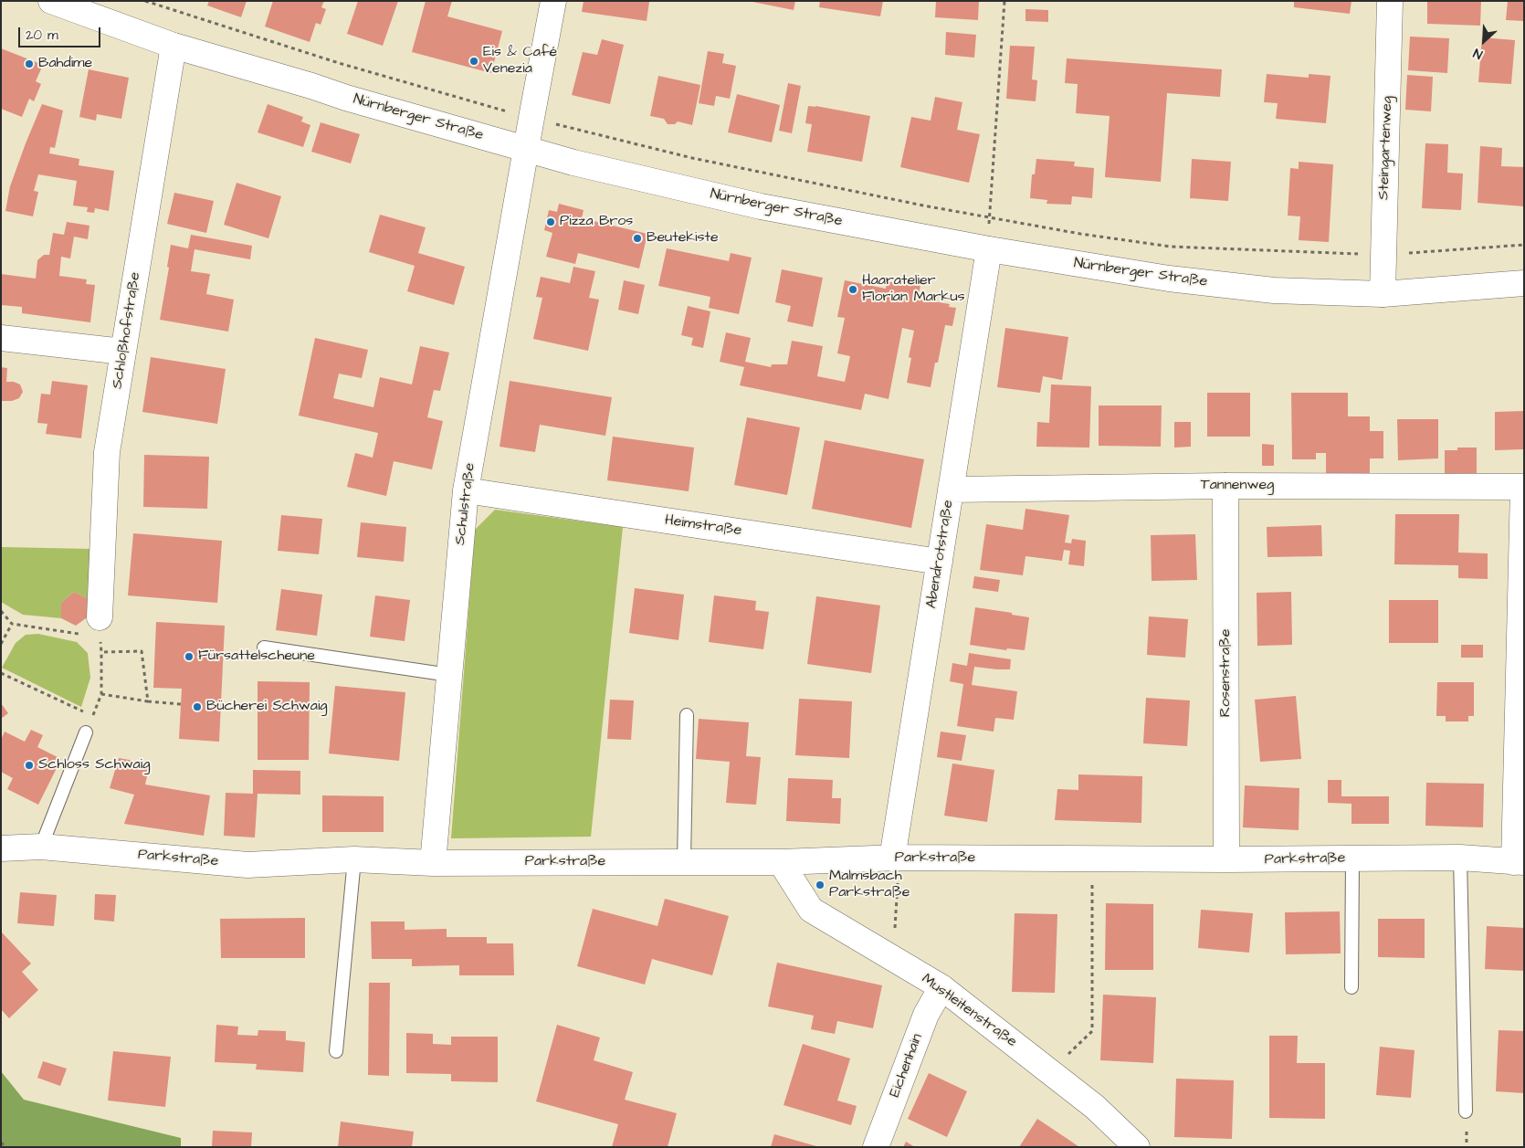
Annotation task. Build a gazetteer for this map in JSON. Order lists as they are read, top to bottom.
{
  "streets": {
    "street": [
      "Nürnberger Straße",
      "Steingartenweg",
      "Schloßhofstraße",
      "Tannenweg",
      "Schulstraße",
      "Heimstraße",
      "Abendrotstraße",
      "Rosenstraße",
      "Parkstraße",
      "Mustleitenstraße",
      "Eichenhain"
    ]
  },
  "crossings": [
    ["Nürnberger Straße", "Steingartenweg"],
    ["Nürnberger Straße", "Schloßhofstraße"],
    ["Nürnberger Straße", "Schulstraße"],
    ["Nürnberger Straße", "Abendrotstraße"],
    ["Tannenweg", "Abendrotstraße"],
    ["Tannenweg", "Rosenstraße"],
    ["Schulstraße", "Heimstraße"],
    ["Schulstraße", "Parkstraße"],
    ["Heimstraße", "Abendrotstraße"],
    ["Abendrotstraße", "Parkstraße"],
    ["Rosenstraße", "Parkstraße"],
    ["Parkstraße", "Mustleitenstraße"],
    ["Mustleitenstraße", "Eichenhain"]
  ],
  "places": [
    "Eis & Café Venezia",
    "Bahdime",
    "Pizza Bros",
    "Beutekiste",
    "Haaratelier Florian Markus",
    "Fürsattelscheune",
    "Bücherei Schwaig",
    "Schloss Schwaig",
    "Malmsbach Parkstraße"
  ],
  "scale_bar": "20 m",
  "north": "bottom left"
}
